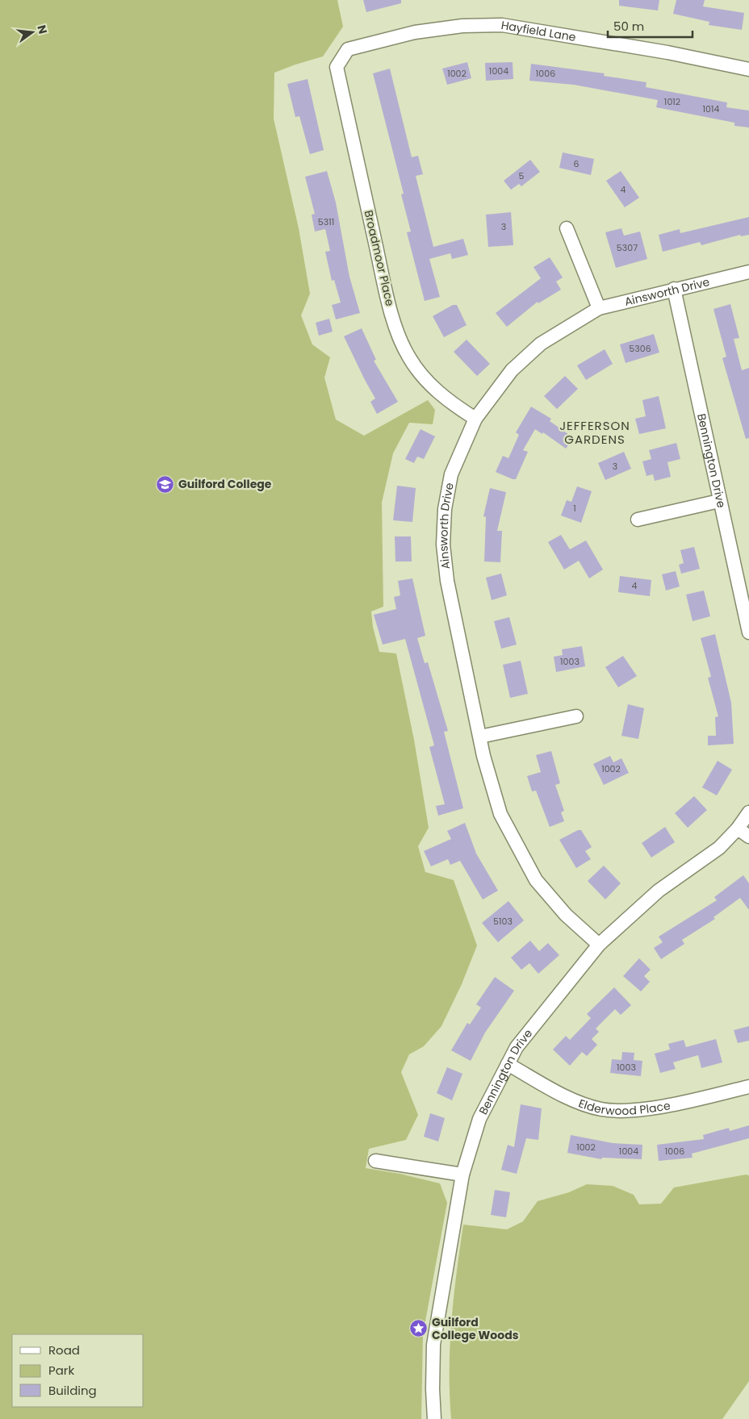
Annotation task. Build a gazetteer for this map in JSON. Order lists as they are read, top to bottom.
{
  "streets": {
    "street": [
      "Hayfield Lane",
      "Broadmoor Place",
      "Ainsworth Drive",
      "Bennington Drive",
      "Elderwood Place"
    ]
  },
  "crossings": [
    ["Hayfield Lane", "Broadmoor Place"],
    ["Broadmoor Place", "Ainsworth Drive"],
    ["Ainsworth Drive", "Bennington Drive"],
    ["Bennington Drive", "Elderwood Place"]
  ],
  "districts": ["JEFFERSON GARDENS"],
  "places": {
    "school or university": ["Guilford College"],
    "place": ["Guilford College Woods"]
  },
  "house_numbers": [
    "1004",
    "1002",
    "1006",
    "1012",
    "1014",
    "6",
    "5",
    "4",
    "5311",
    "3",
    "5307",
    "5306",
    "3",
    "1",
    "4",
    "1003",
    "1002",
    "5103",
    "1003",
    "1002",
    "1004",
    "1006"
  ],
  "legend": ["Road", "Park", "Building"],
  "scale_bar": "50 m",
  "north": "right"
}
